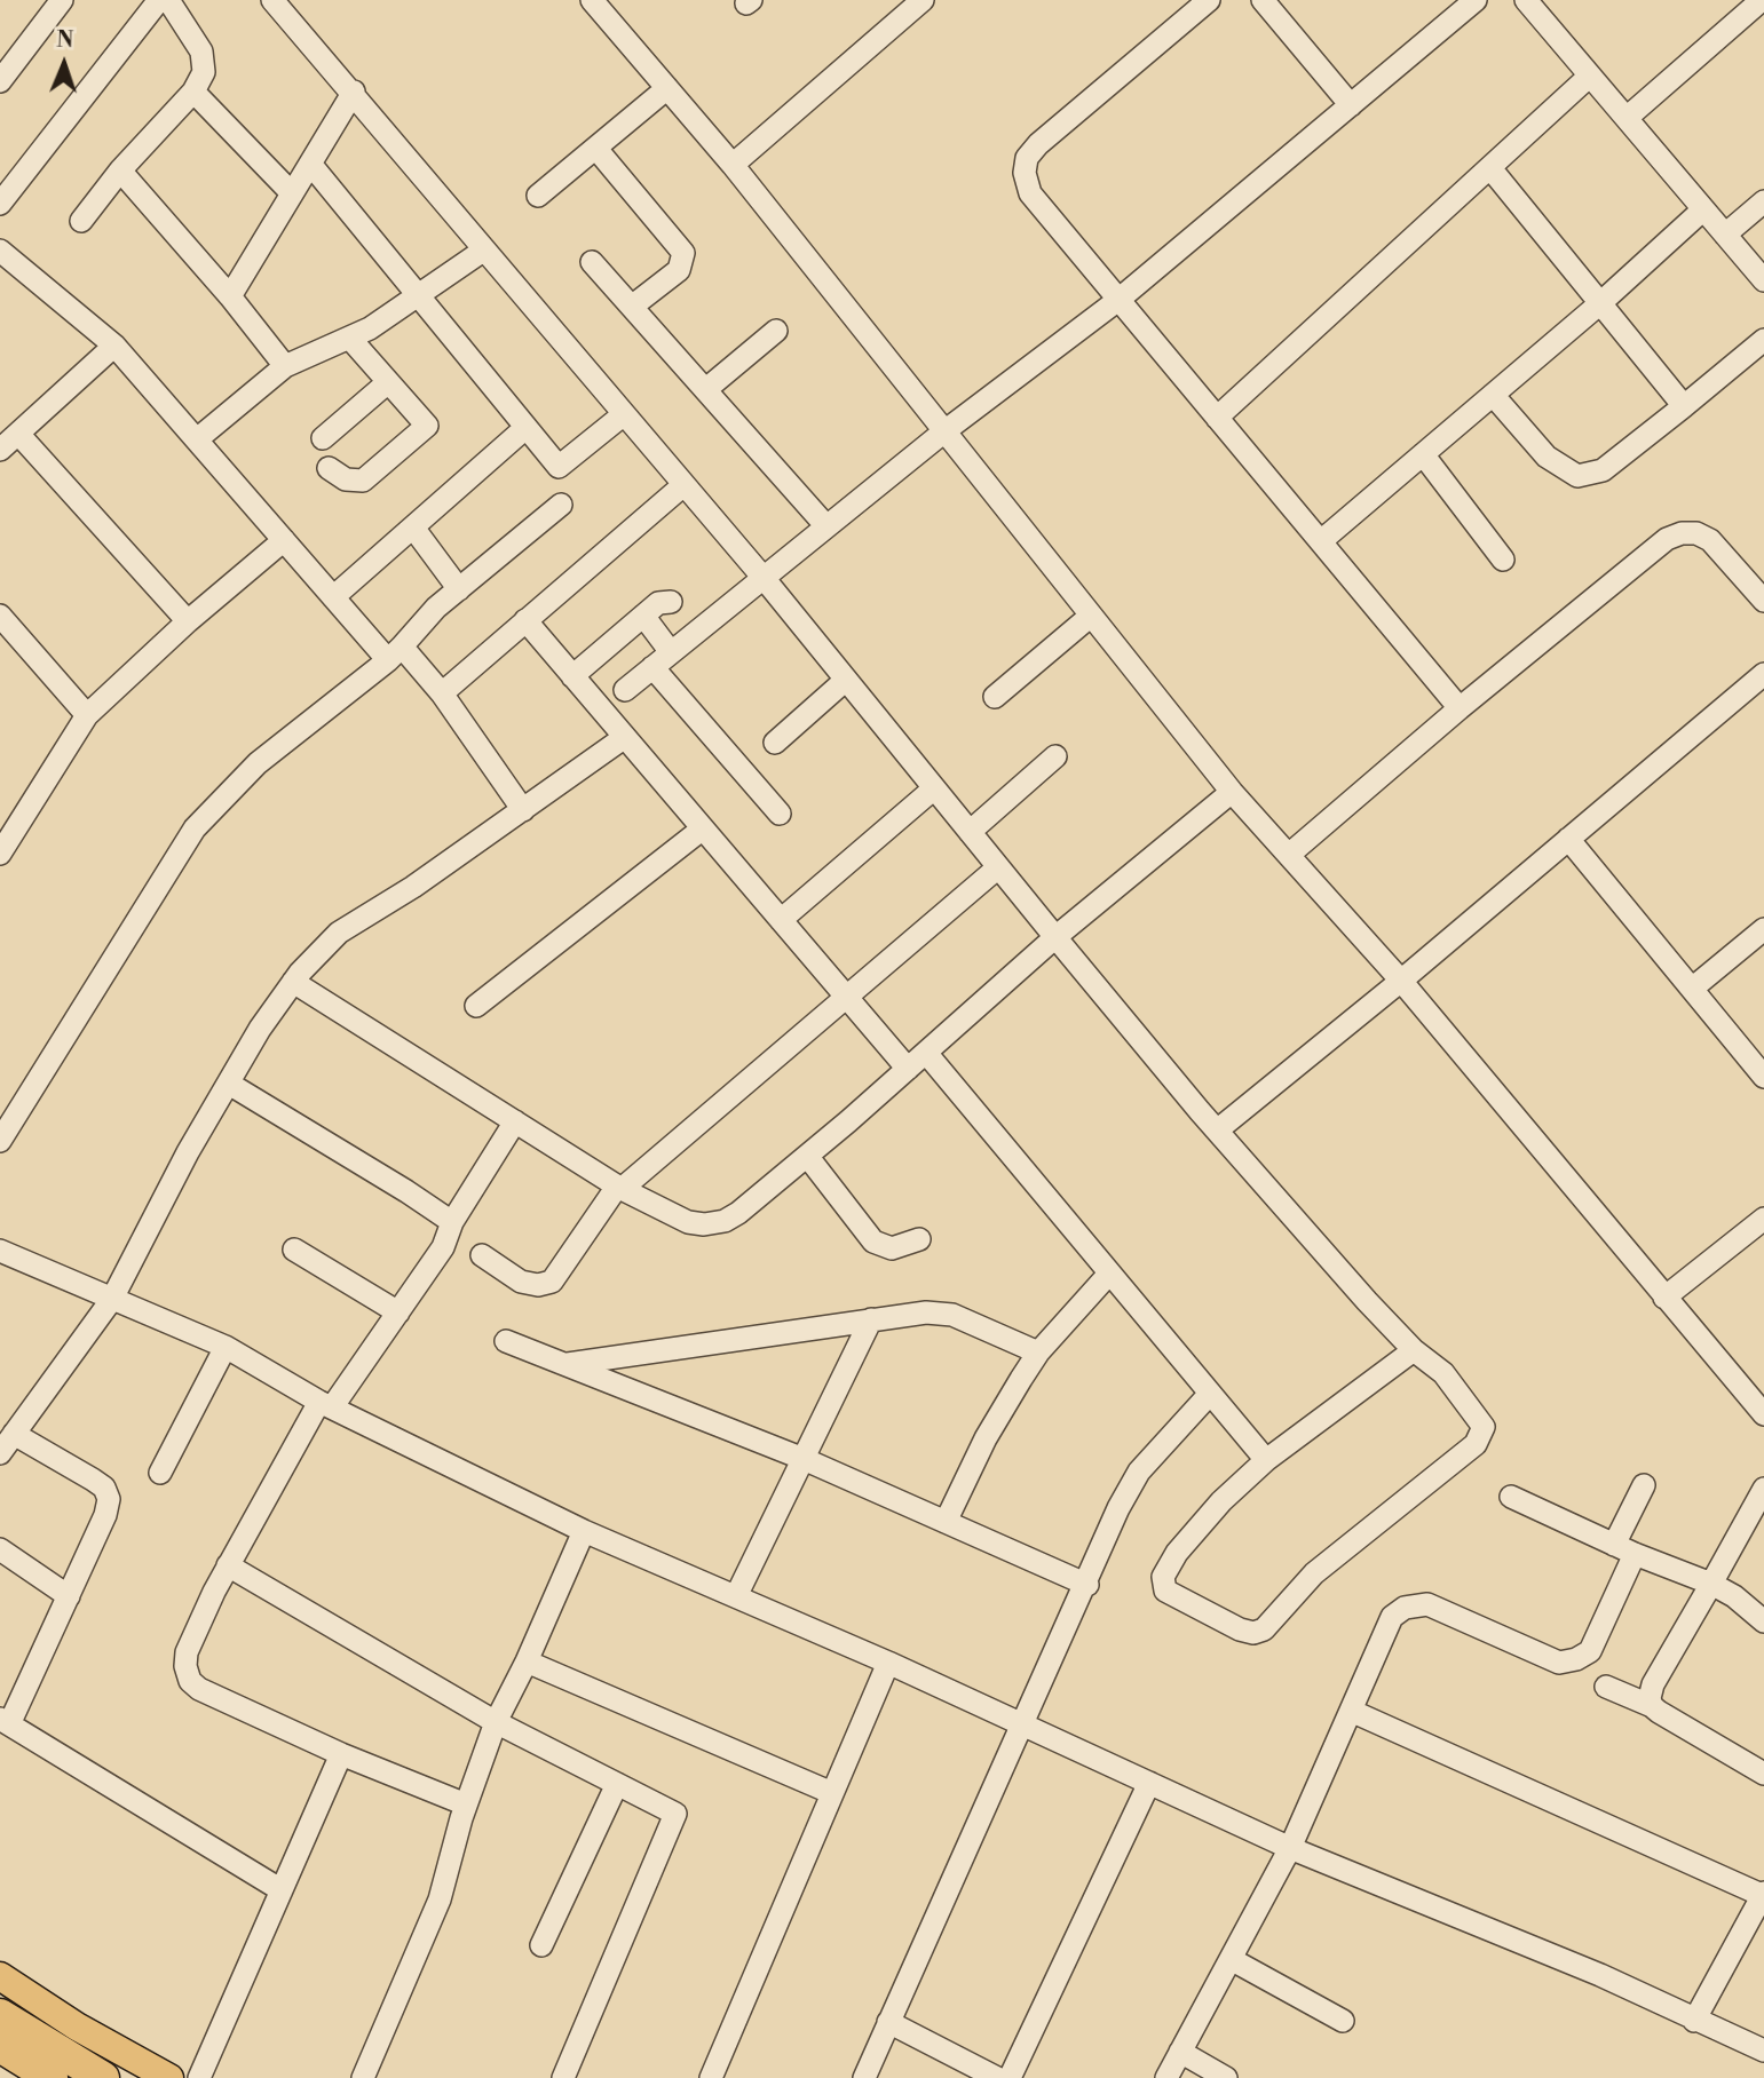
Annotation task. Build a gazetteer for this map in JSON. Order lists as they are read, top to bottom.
{
  "north": "top"
}
